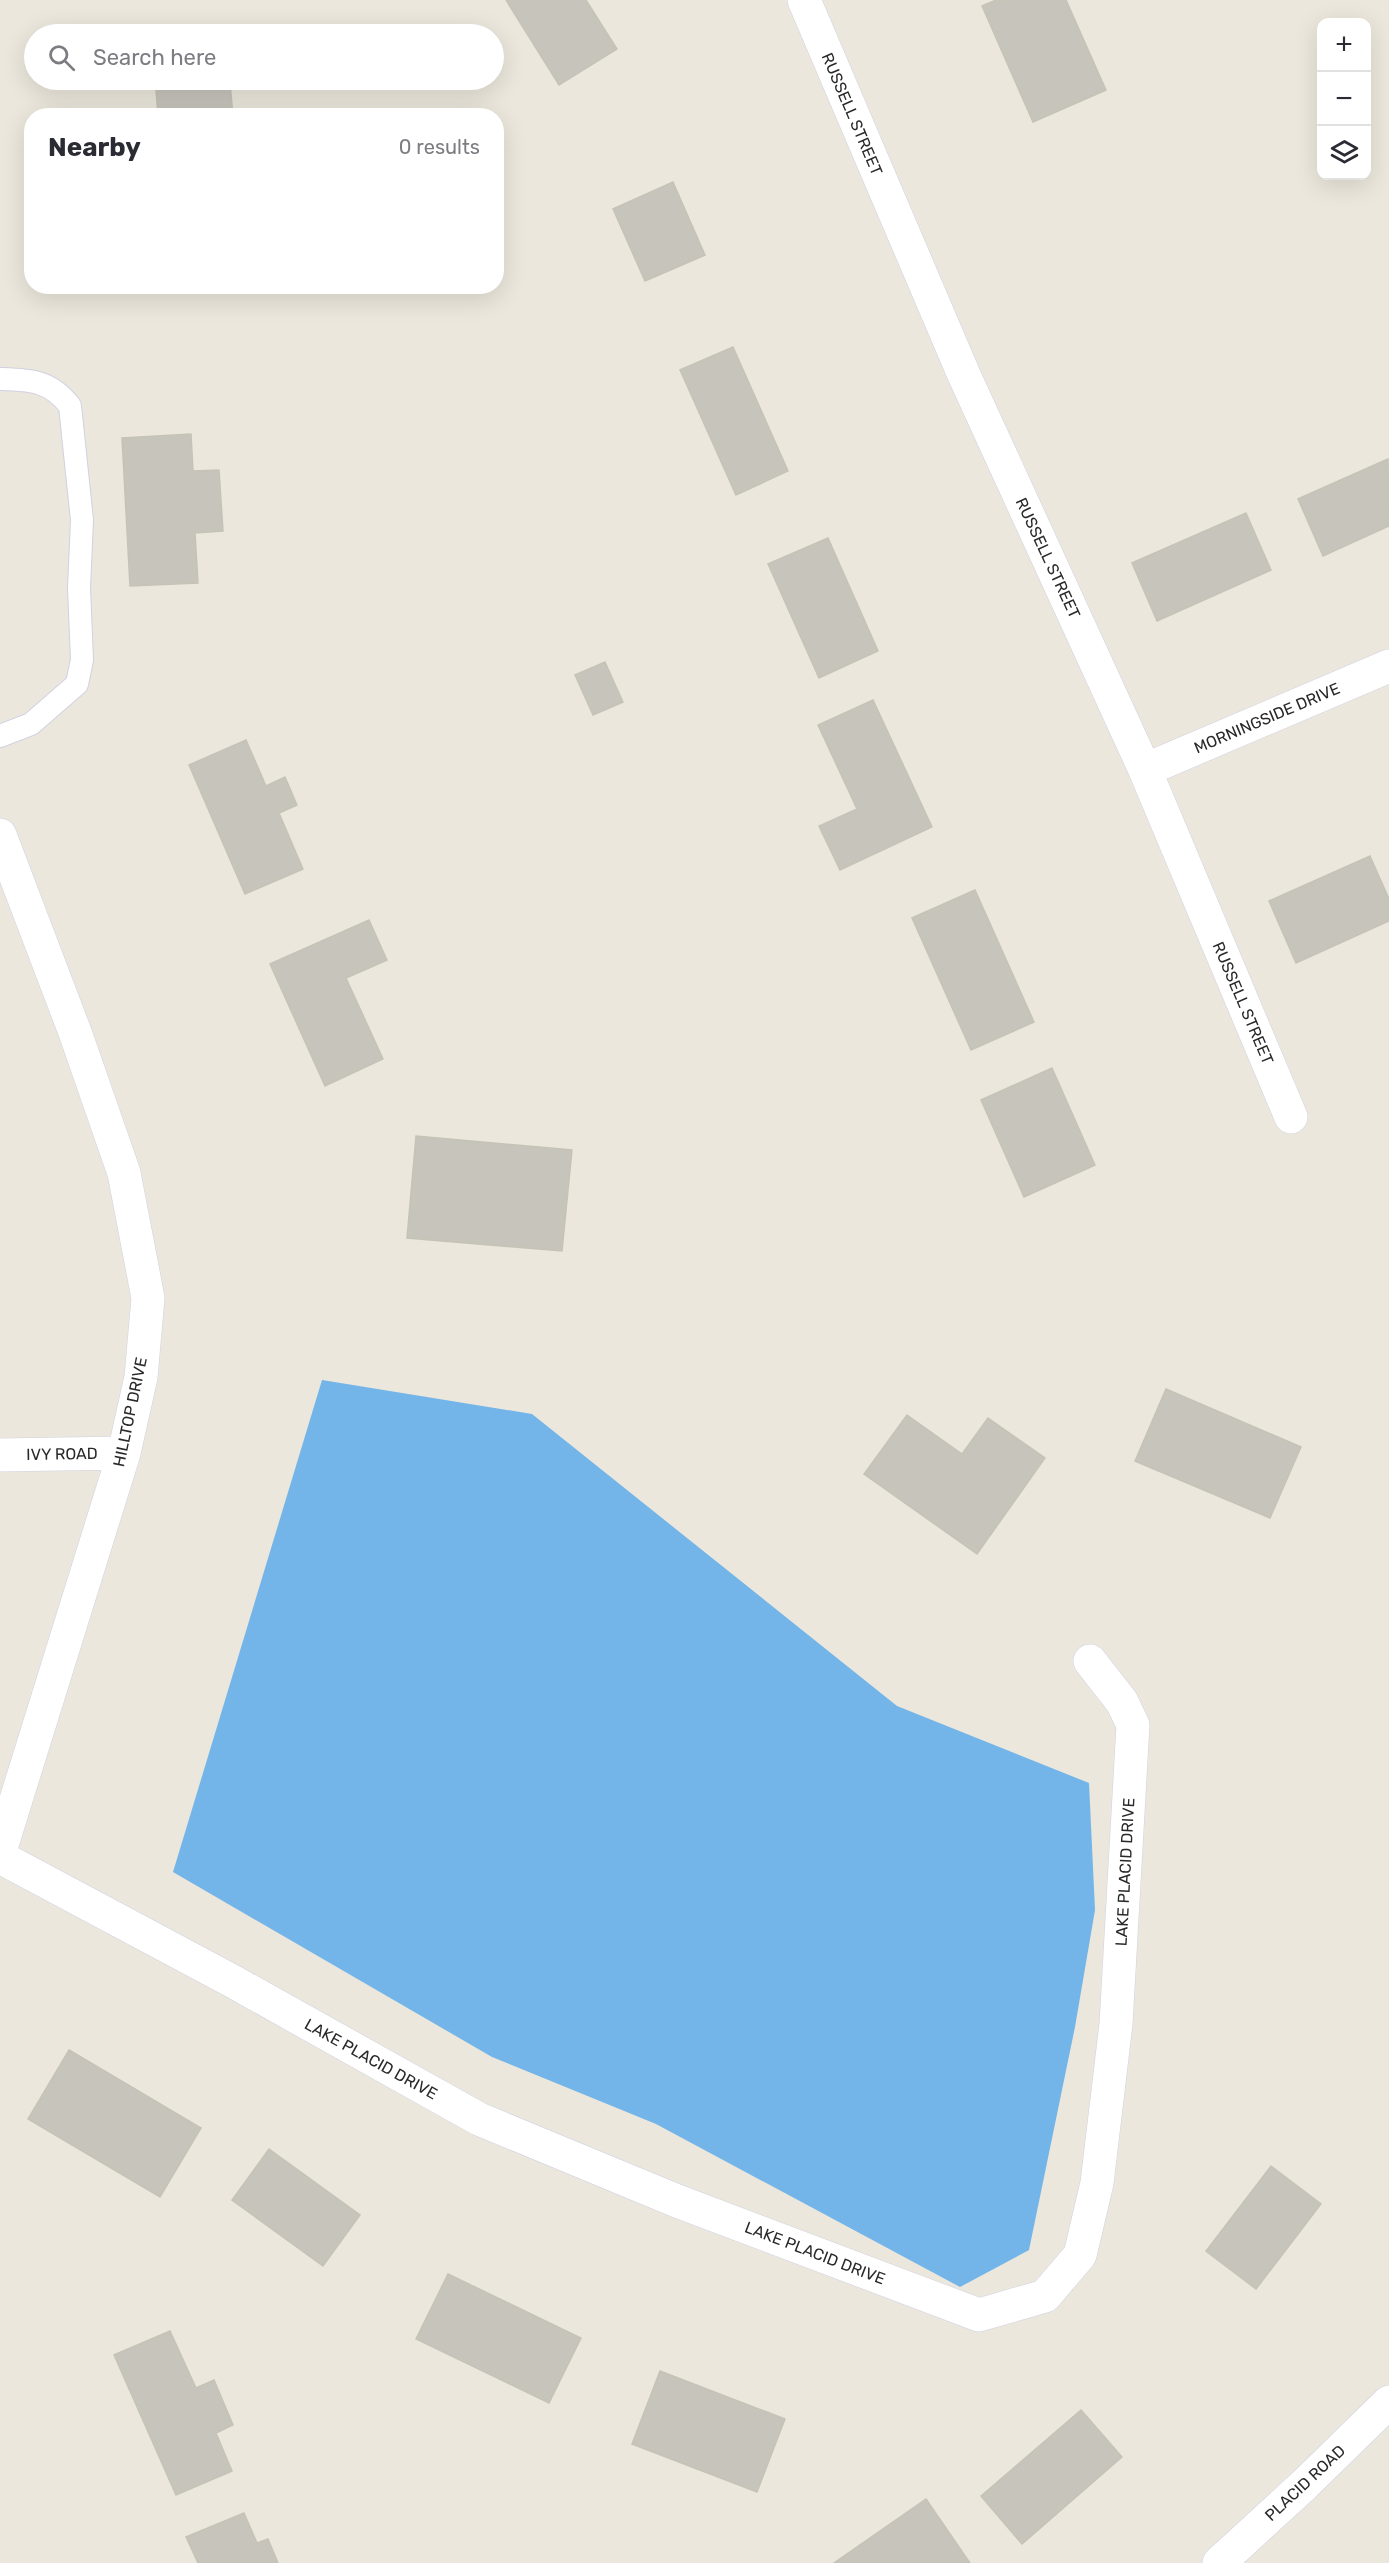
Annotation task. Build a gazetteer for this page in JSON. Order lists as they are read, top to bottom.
{
  "streets": {
    "street": [
      "RUSSELL STREET",
      "MORNINGSIDE DRIVE",
      "HILLTOP DRIVE",
      "IVY ROAD",
      "LAKE PLACID DRIVE",
      "PLACID ROAD"
    ]
  },
  "crossings": [
    ["RUSSELL STREET", "MORNINGSIDE DRIVE"],
    ["HILLTOP DRIVE", "IVY ROAD"]
  ],
  "page": {
    "map_buttons": ["+", "−"],
    "search": "Search here",
    "heading": ["Nearby", "0 results"]
  }
}
